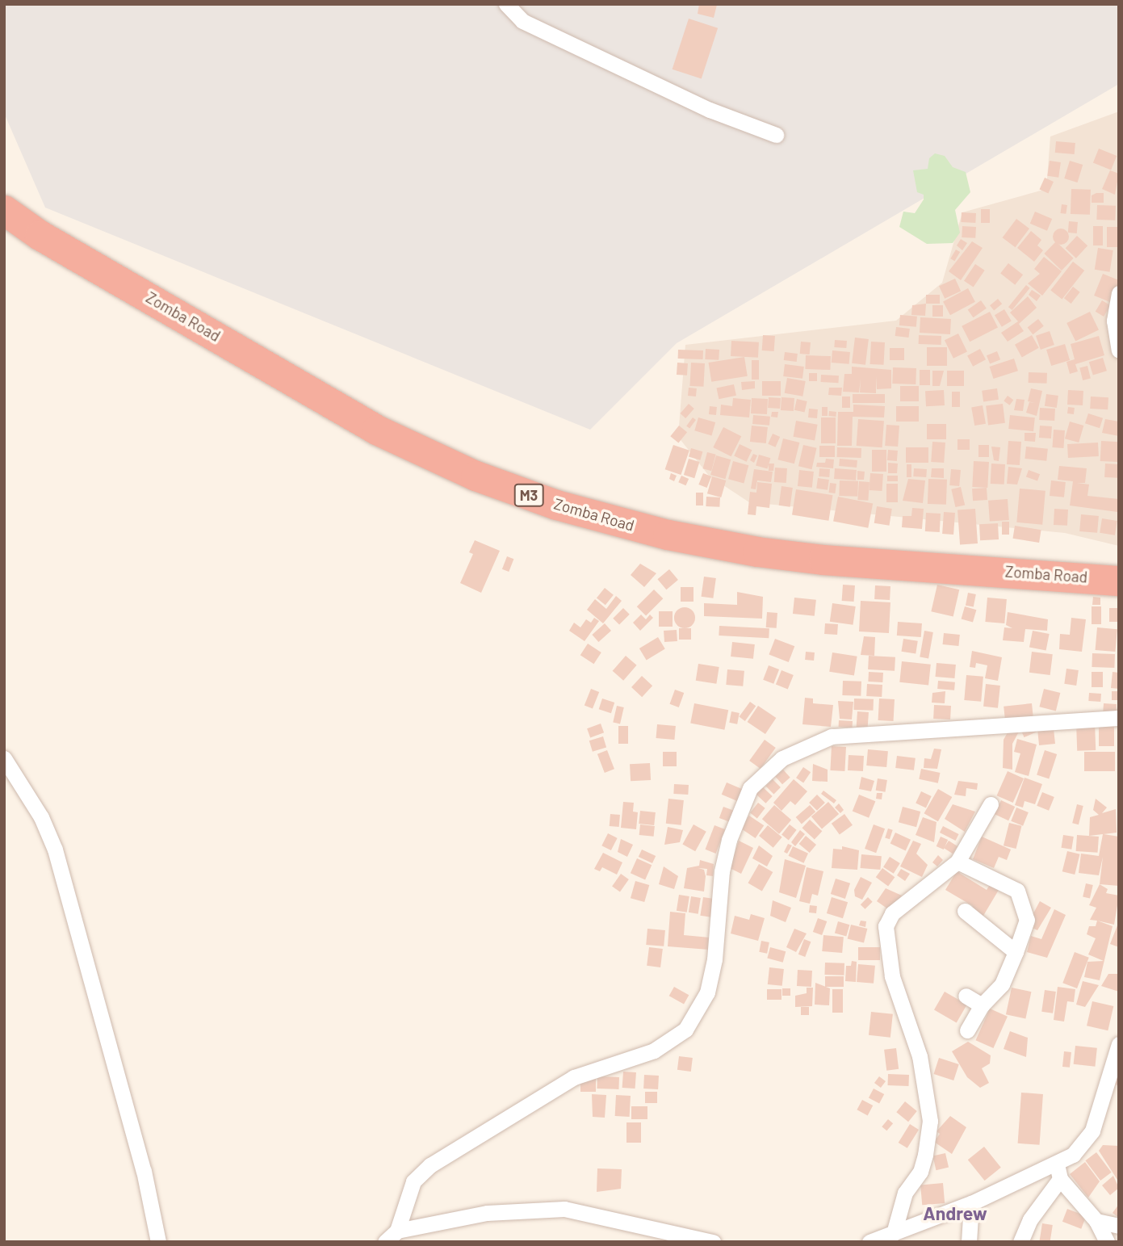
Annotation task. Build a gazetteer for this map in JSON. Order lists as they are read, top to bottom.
{
  "streets": {
    "highway": ["Zomba Road", "M3"]
  },
  "districts": ["Andrew"]
}
